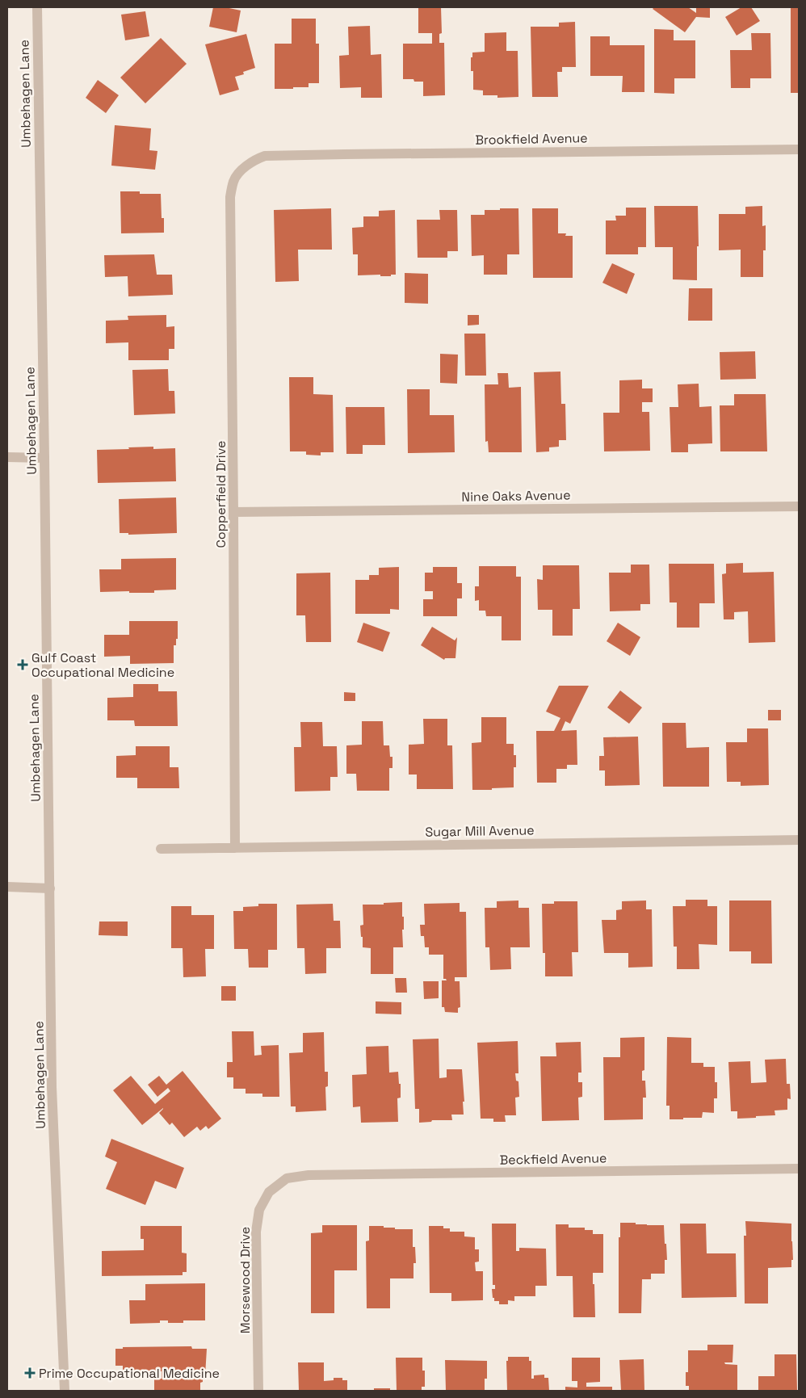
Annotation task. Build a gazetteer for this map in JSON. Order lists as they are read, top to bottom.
{
  "streets": {
    "street": [
      "Umbehagen Lane",
      "Brookfield Avenue",
      "Copperfield Drive",
      "Nine Oaks Avenue",
      "Sugar Mill Avenue",
      "Beckfield Avenue",
      "Morsewood Drive"
    ]
  },
  "crossings": [
    ["Brookfield Avenue", "Copperfield Drive"],
    ["Copperfield Drive", "Nine Oaks Avenue"],
    ["Copperfield Drive", "Sugar Mill Avenue"],
    ["Beckfield Avenue", "Morsewood Drive"]
  ],
  "places": {
    "health": ["Gulf Coast Occupational Medicine", "Prime Occupational Medicine"]
  }
}
